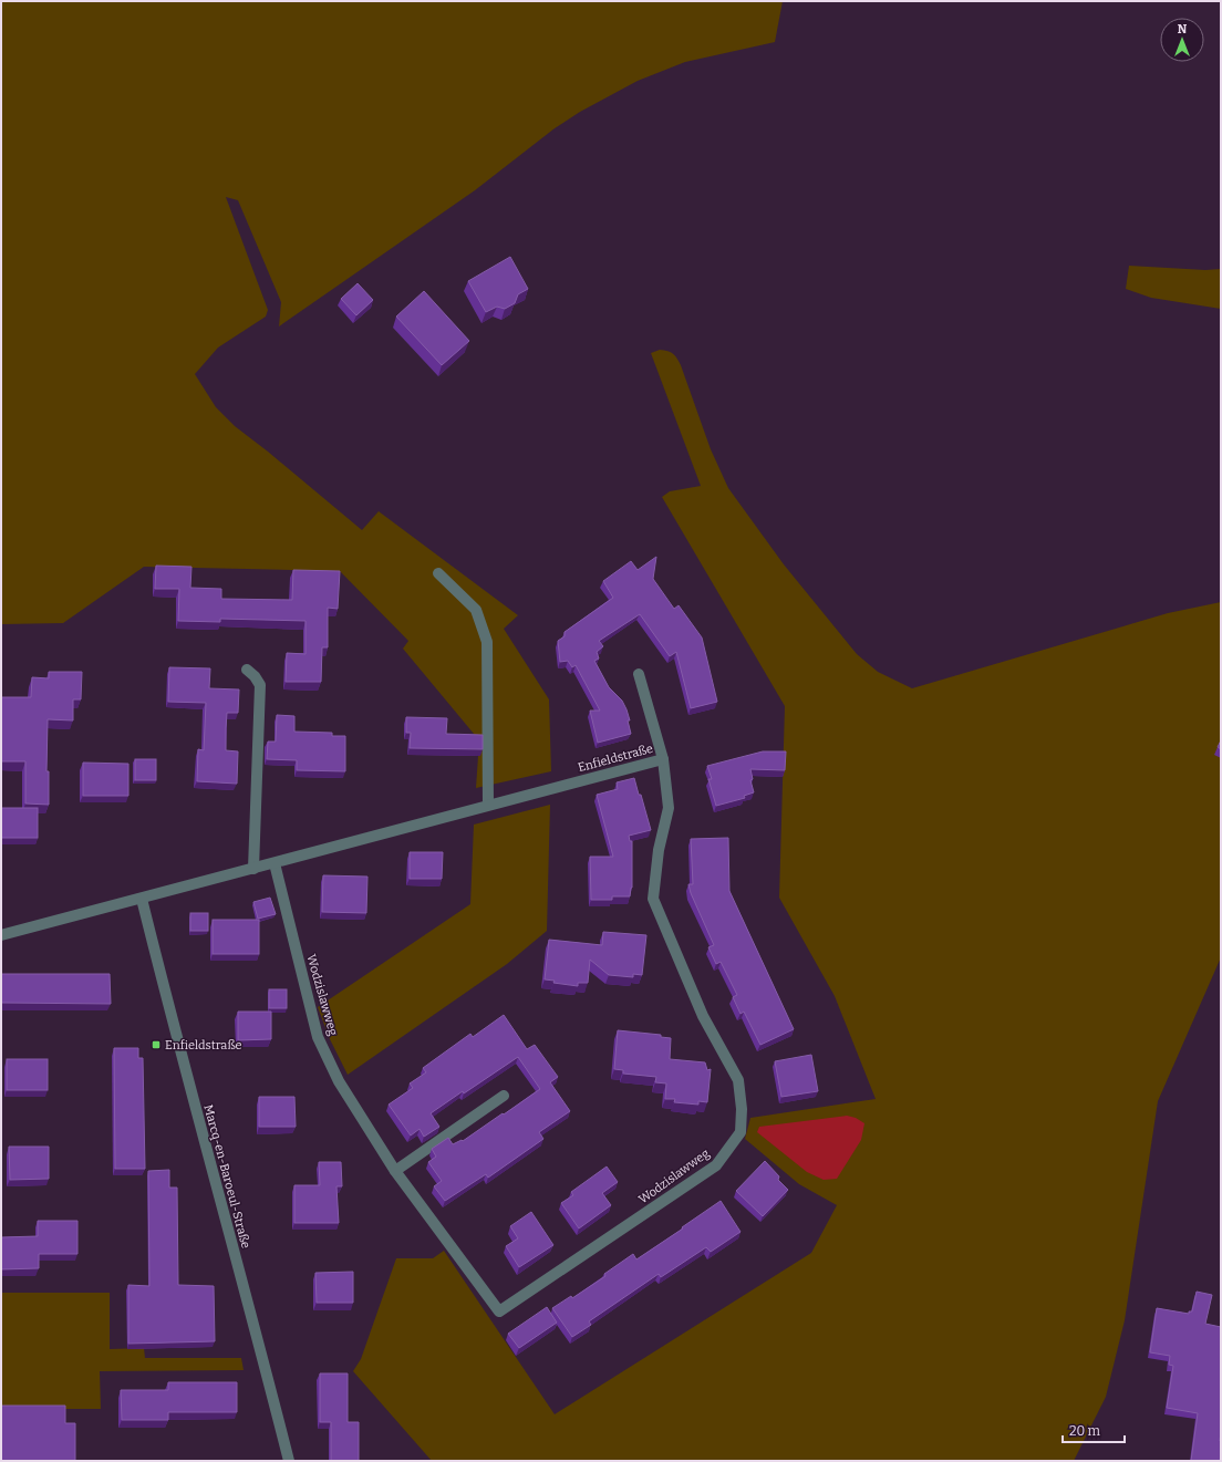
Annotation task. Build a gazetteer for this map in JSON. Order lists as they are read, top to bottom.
{
  "streets": {
    "street": ["Enfieldstraße", "Wodzislawweg", "Marcq-en-Baroeul-Straße"]
  },
  "crossings": [
    ["Enfieldstraße", "Wodzislawweg"],
    ["Enfieldstraße", "Marcq-en-Baroeul-Straße"]
  ],
  "places": {
    "transit": ["Enfieldstraße"]
  },
  "scale_bar": "20 m",
  "north": "top"
}
